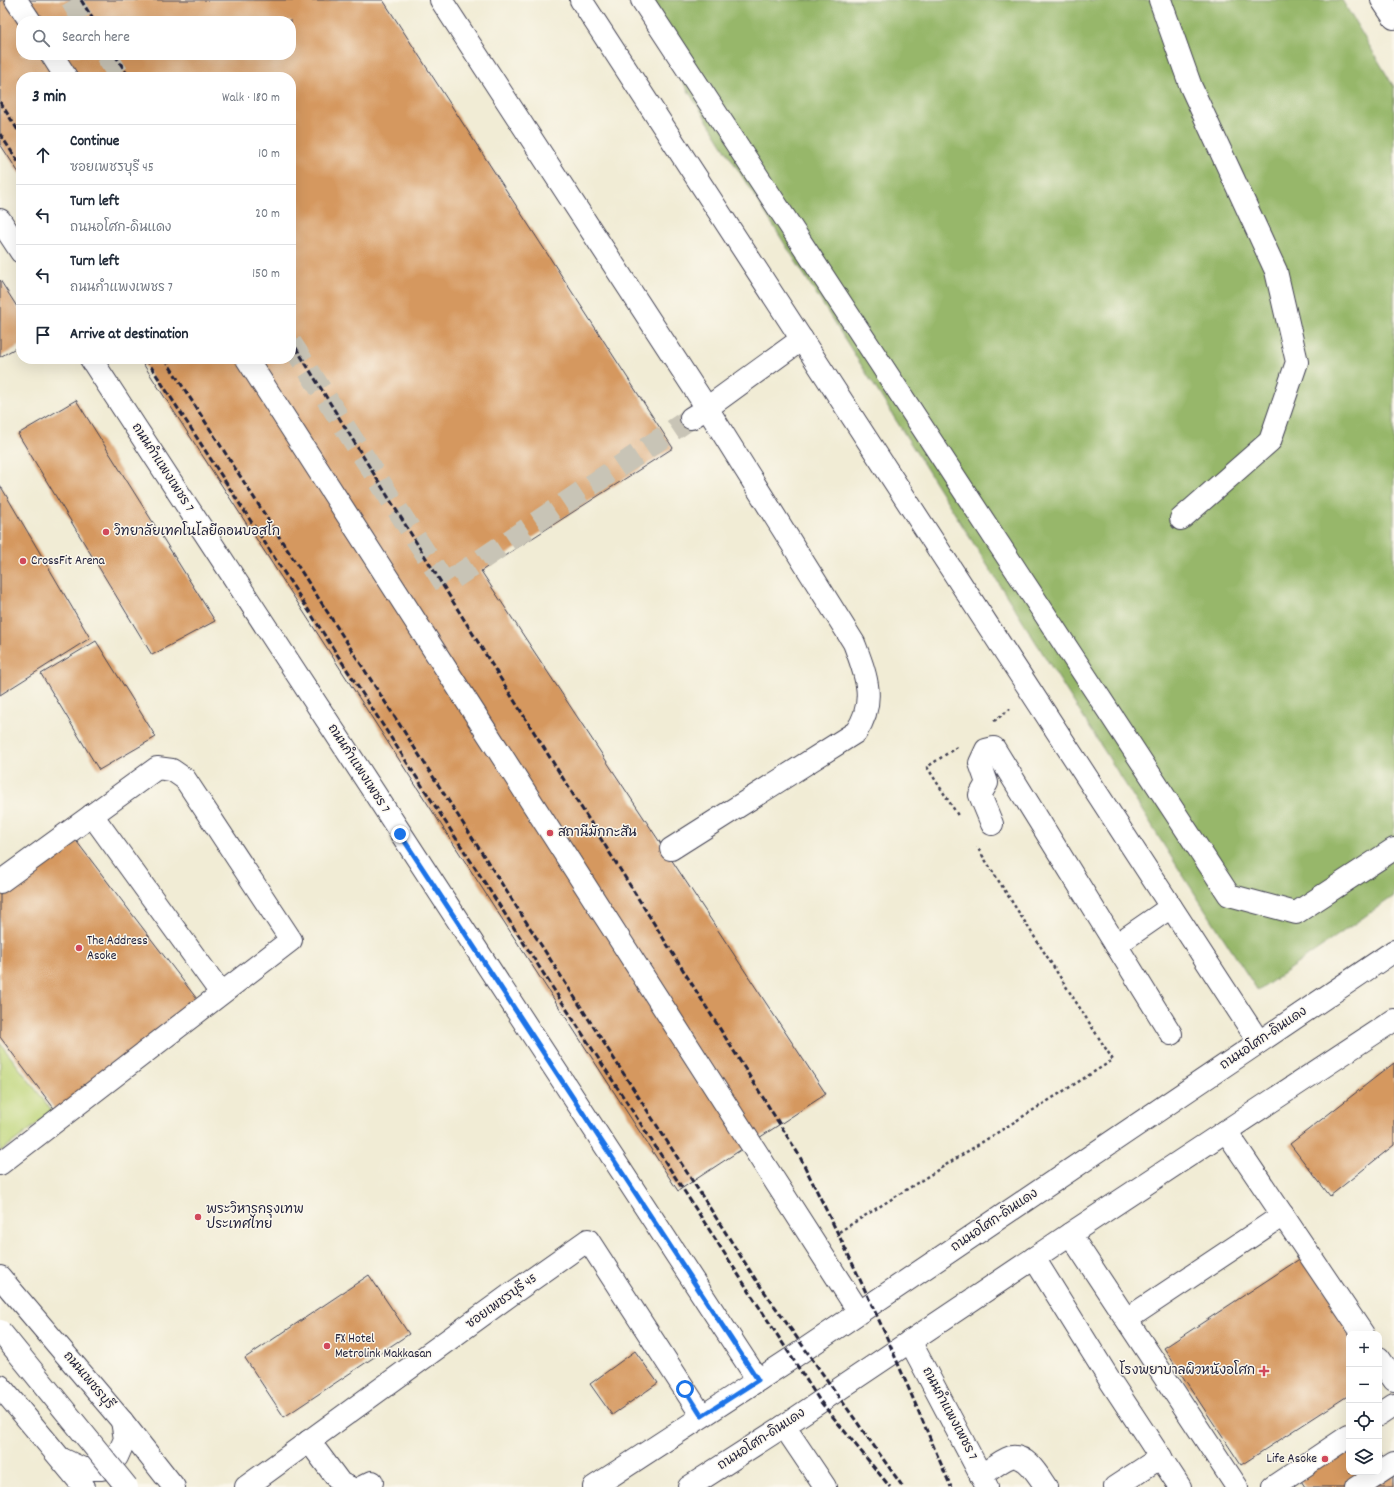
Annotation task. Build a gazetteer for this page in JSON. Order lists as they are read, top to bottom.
{
  "streets": {
    "street": [
      "ถนนกำแพงเพชร 7",
      "ถนนอโศก-ดินแดง",
      "ซอยเพชรบุรี 45",
      "ถนนเพชรบุรี"
    ]
  },
  "crossings": [
    ["ถนนกำแพงเพชร 7", "ถนนอโศก-ดินแดง"],
    ["ถนนอโศก-ดินแดง", "ซอยเพชรบุรี 45"]
  ],
  "places": {
    "other": [
      "วิทยาลัยเทคโนโลยีดอนบอสโก",
      "CrossFit Arena",
      "สถานีมักกะสัน",
      "The Address Asoke",
      "พระวิหารกรุงเทพ ประเทศไทย",
      "FX Hotel Metrolink Makkasan",
      "Life Asoke"
    ],
    "health": ["โรงพยาบาลผิวหนังอโศก"]
  },
  "page": {
    "search": "Search here",
    "heading": ["3 min", "Walk · 180 m"],
    "list": [
      ["Continue", "ซอยเพชรบุรี 45", "10 m"],
      ["Turn left", "ถนนอโศก-ดินแดง", "20 m"],
      ["Turn left", "ถนนกำแพงเพชร 7", "150 m"],
      "Arrive at destination"
    ],
    "map_buttons": ["+", "−"]
  }
}
